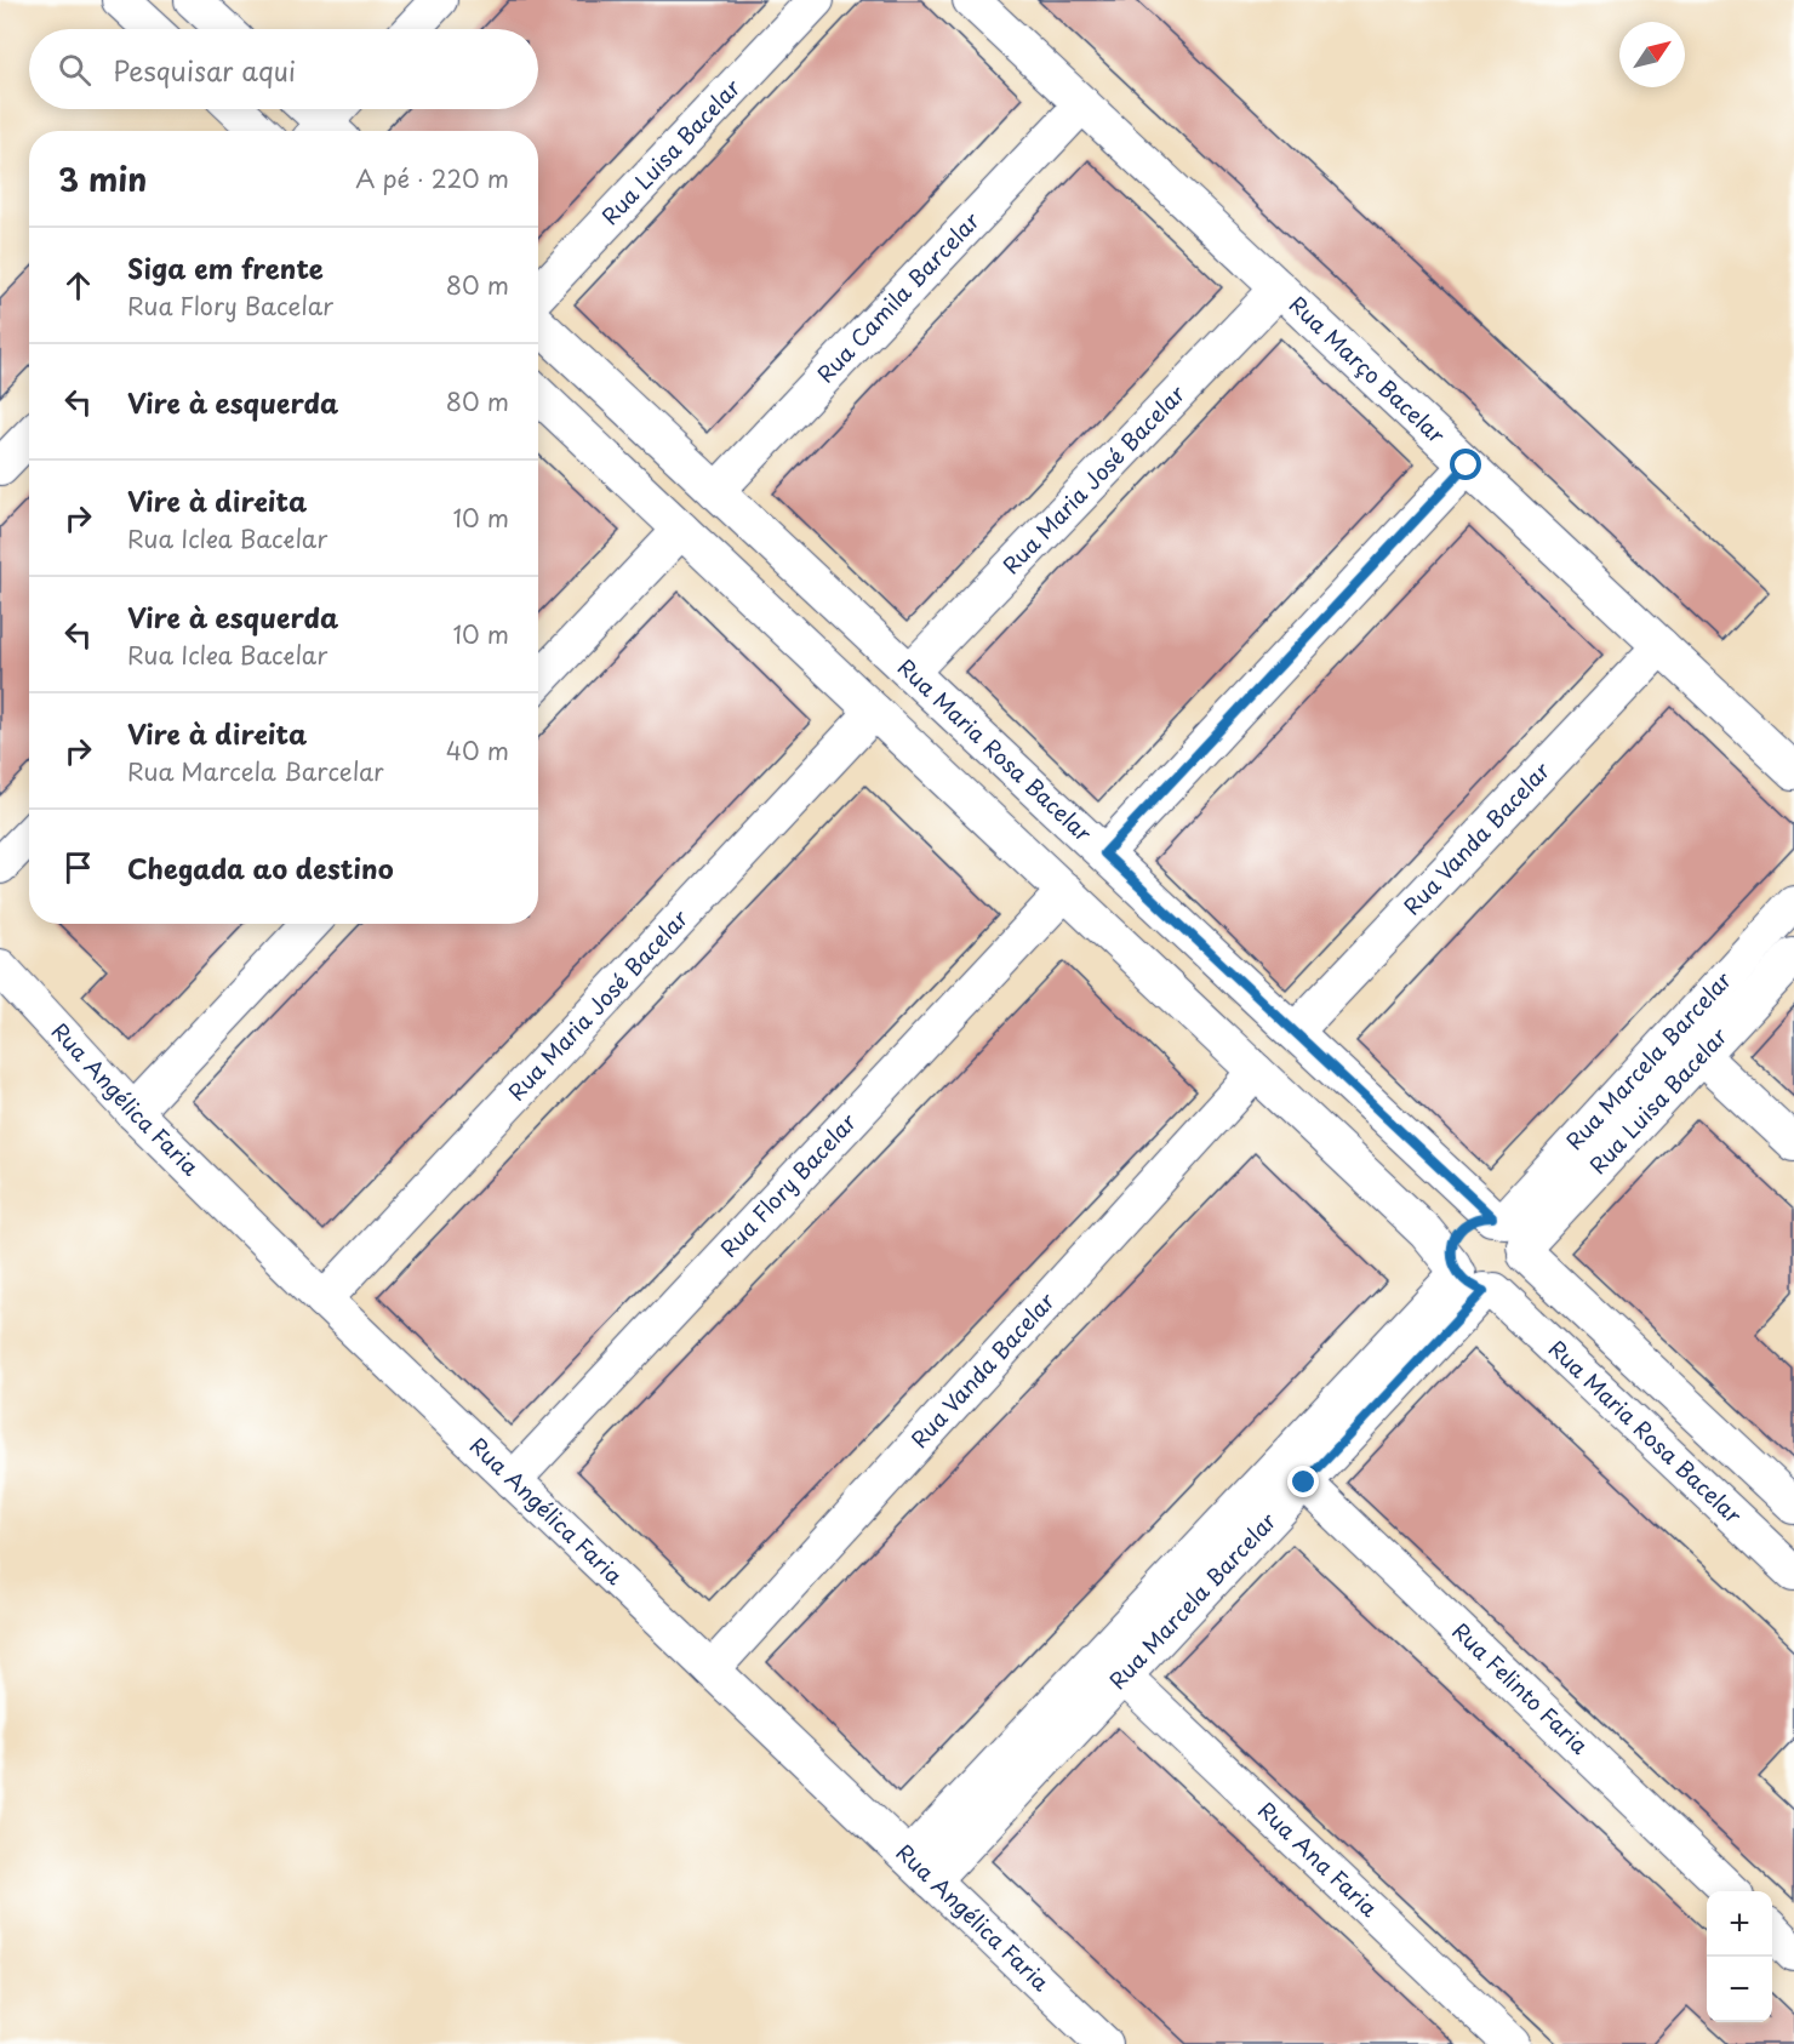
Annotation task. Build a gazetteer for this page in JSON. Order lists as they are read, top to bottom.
{
  "streets": {
    "street": [
      "Rua Luisa Bacelar",
      "Rua Camila Barcelar",
      "Rua Março Bacelar",
      "Rua Maria José Bacelar",
      "Rua Maria Rosa Bacelar",
      "Rua Vanda Bacelar",
      "Rua Marcela Barcelar",
      "Rua Angélica Faria",
      "Rua Flory Bacelar",
      "Rua Felinto Faria",
      "Rua Ana Faria"
    ]
  },
  "crossings": [
    ["Rua Luisa Bacelar", "Rua Maria Rosa Bacelar"],
    ["Rua Luisa Bacelar", "Rua Marcela Barcelar"],
    ["Rua Camila Barcelar", "Rua Março Bacelar"],
    ["Rua Camila Barcelar", "Rua Maria Rosa Bacelar"],
    ["Rua Março Bacelar", "Rua Maria José Bacelar"],
    ["Rua Março Bacelar", "Rua Vanda Bacelar"],
    ["Rua Maria José Bacelar", "Rua Maria Rosa Bacelar"],
    ["Rua Maria José Bacelar", "Rua Angélica Faria"],
    ["Rua Maria Rosa Bacelar", "Rua Vanda Bacelar"],
    ["Rua Maria Rosa Bacelar", "Rua Marcela Barcelar"],
    ["Rua Vanda Bacelar", "Rua Angélica Faria"],
    ["Rua Marcela Barcelar", "Rua Angélica Faria"],
    ["Rua Marcela Barcelar", "Rua Felinto Faria"],
    ["Rua Marcela Barcelar", "Rua Ana Faria"],
    ["Rua Angélica Faria", "Rua Flory Bacelar"]
  ],
  "north": "top right",
  "page": {
    "search": "Pesquisar aqui",
    "heading": ["3 min", "A pé · 220 m"],
    "list": [
      ["Siga em frente", "Rua Flory Bacelar", "80 m"],
      ["Vire à esquerda", "80 m"],
      ["Vire à direita", "Rua Iclea Bacelar", "10 m"],
      ["Vire à esquerda", "Rua Iclea Bacelar", "10 m"],
      ["Vire à direita", "Rua Marcela Barcelar", "40 m"],
      "Chegada ao destino"
    ],
    "map_buttons": ["+", "−"]
  }
}
